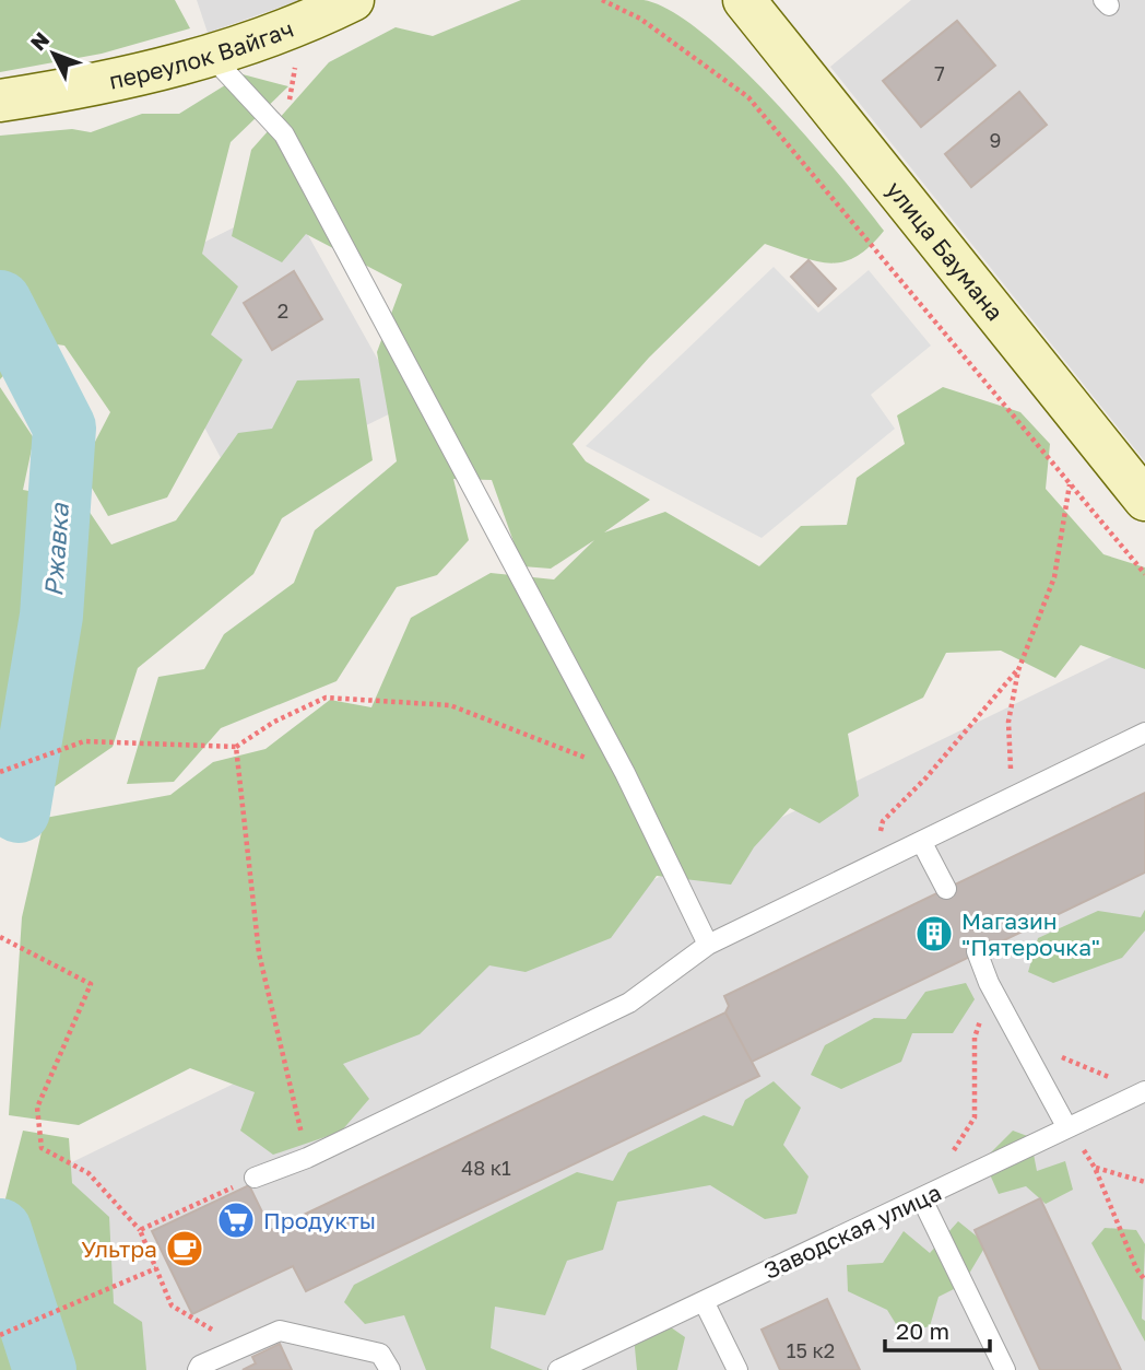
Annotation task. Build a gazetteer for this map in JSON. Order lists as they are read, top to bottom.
{
  "streets": {
    "street": ["переулок Вайгач", "улица Баумана"],
    "lane": ["Заводская улица"]
  },
  "water": ["Ржавка"],
  "places": {
    "building": ["Магазин \"Пятерочка\""],
    "supermarket": ["Продукты"],
    "cafe": ["Ультра"]
  },
  "house_numbers": [
    "7",
    "9",
    "2",
    "48 к1",
    "15 к2"
  ],
  "scale_bar": "20 m",
  "north": "top left"
}
